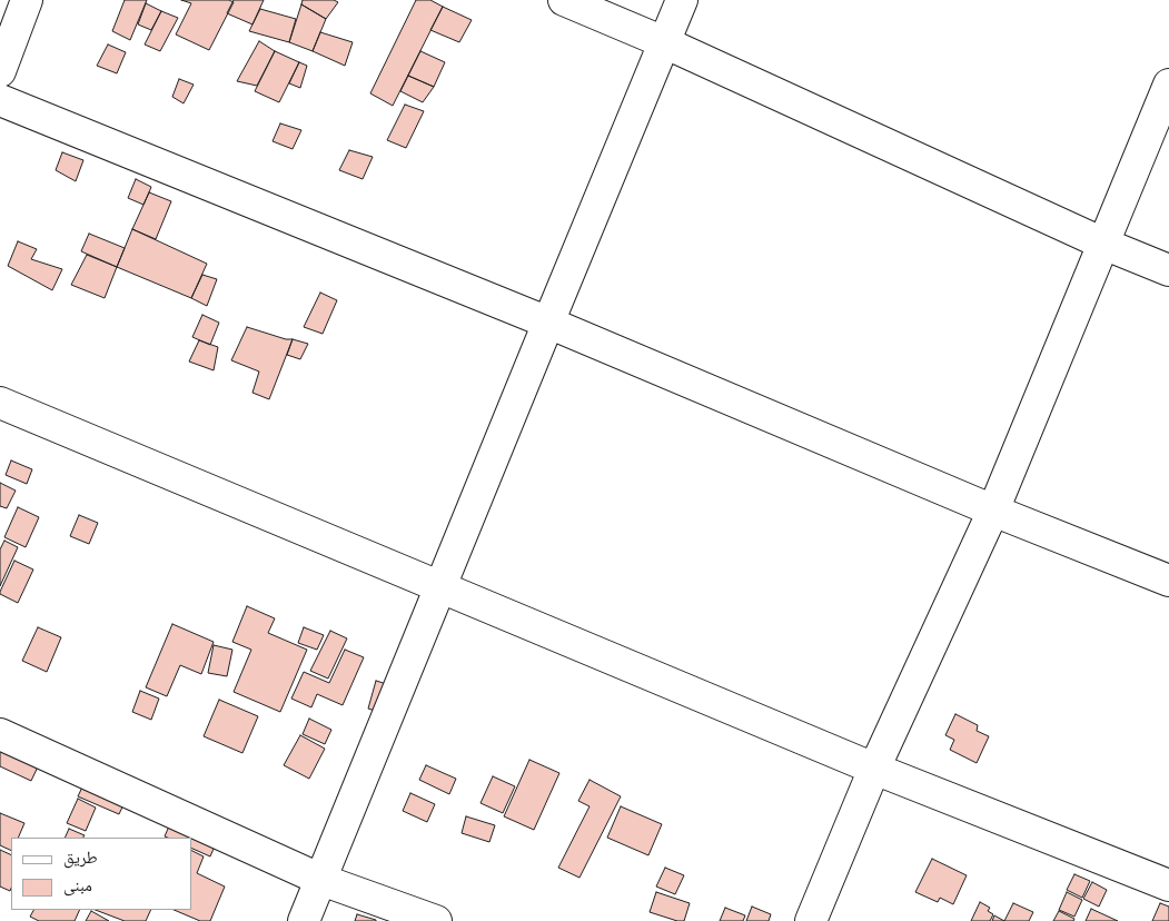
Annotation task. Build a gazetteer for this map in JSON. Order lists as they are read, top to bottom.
{
  "legend": ["طريق", "مبنى"]
}
